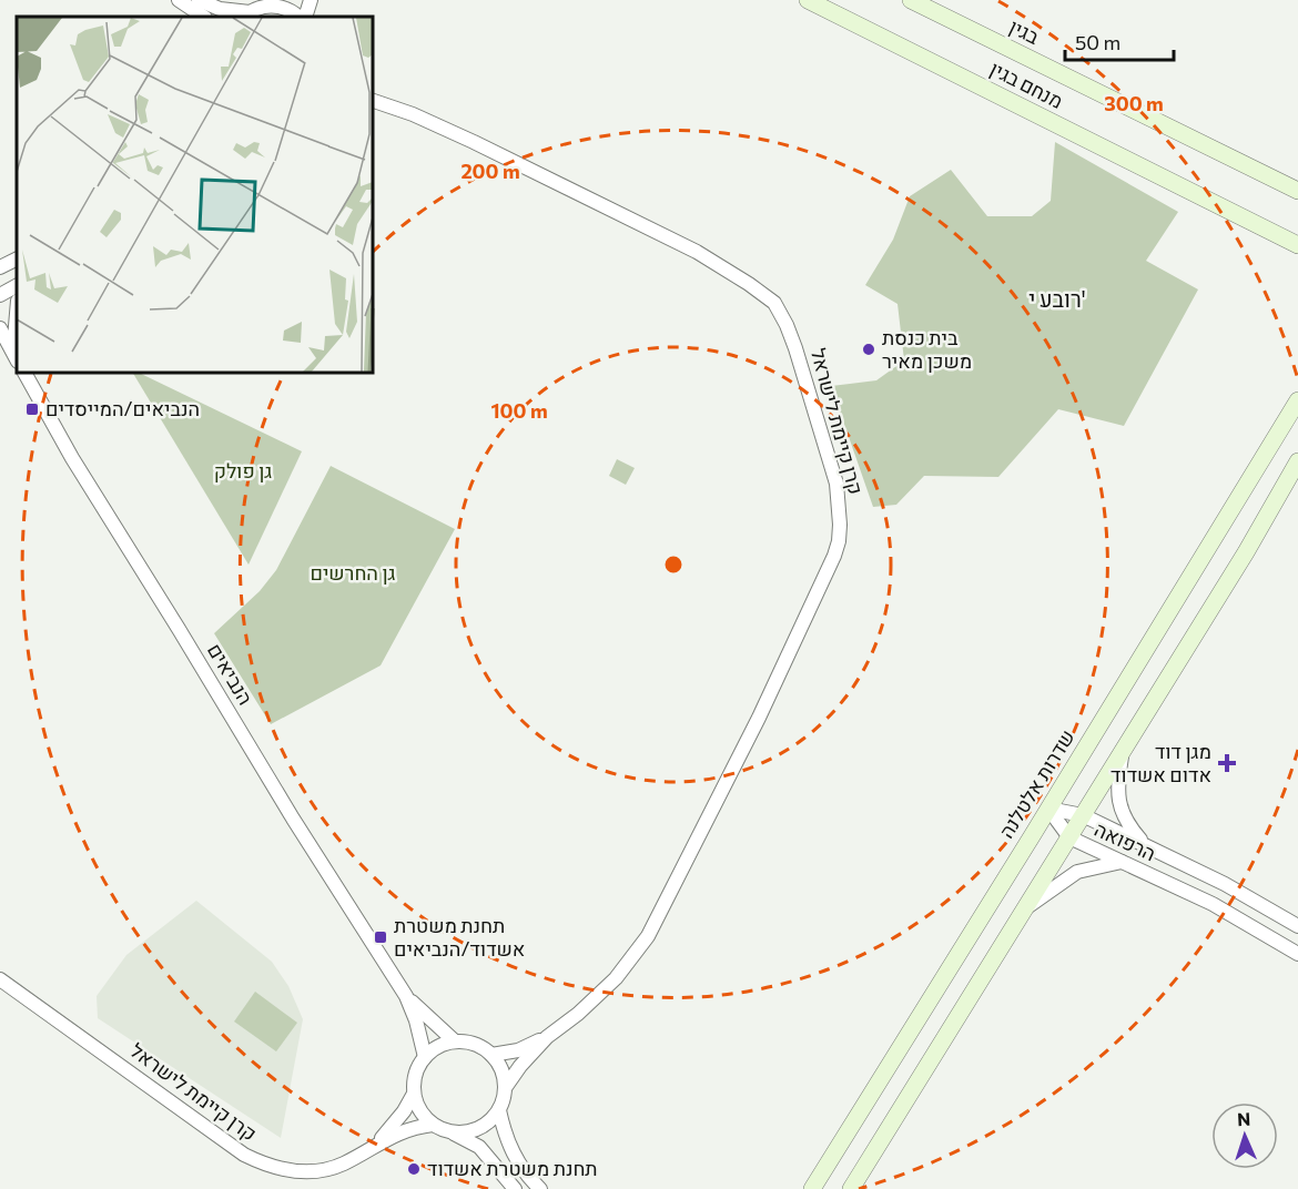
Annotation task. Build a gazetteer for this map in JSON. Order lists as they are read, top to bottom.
{
  "streets": {
    "main road": ["בגין", "מנחם בגין", "שדרות אלטלנה"],
    "street": ["קרן קיימת לישראל", "הנביאים", "הרפואה"]
  },
  "crossings": [
    ["קרן קיימת לישראל", "הנביאים"],
    ["שדרות אלטלנה", "הרפואה"]
  ],
  "districts": ["רובע י'"],
  "parks": ["גן פולק", "גן החרשים"],
  "places": {
    "other": ["בית כנסת משכן מאיר", "תחנת משטרת אשדוד"],
    "transit": ["הנביאים/המייסדים", "תחנת משטרת אשדוד/הנביאים"],
    "health": ["מגן דוד אדום אשדוד"]
  },
  "scale_bar": "50 m",
  "north": "top",
  "rings": ["300 m", "200 m", "100 m"]
}
